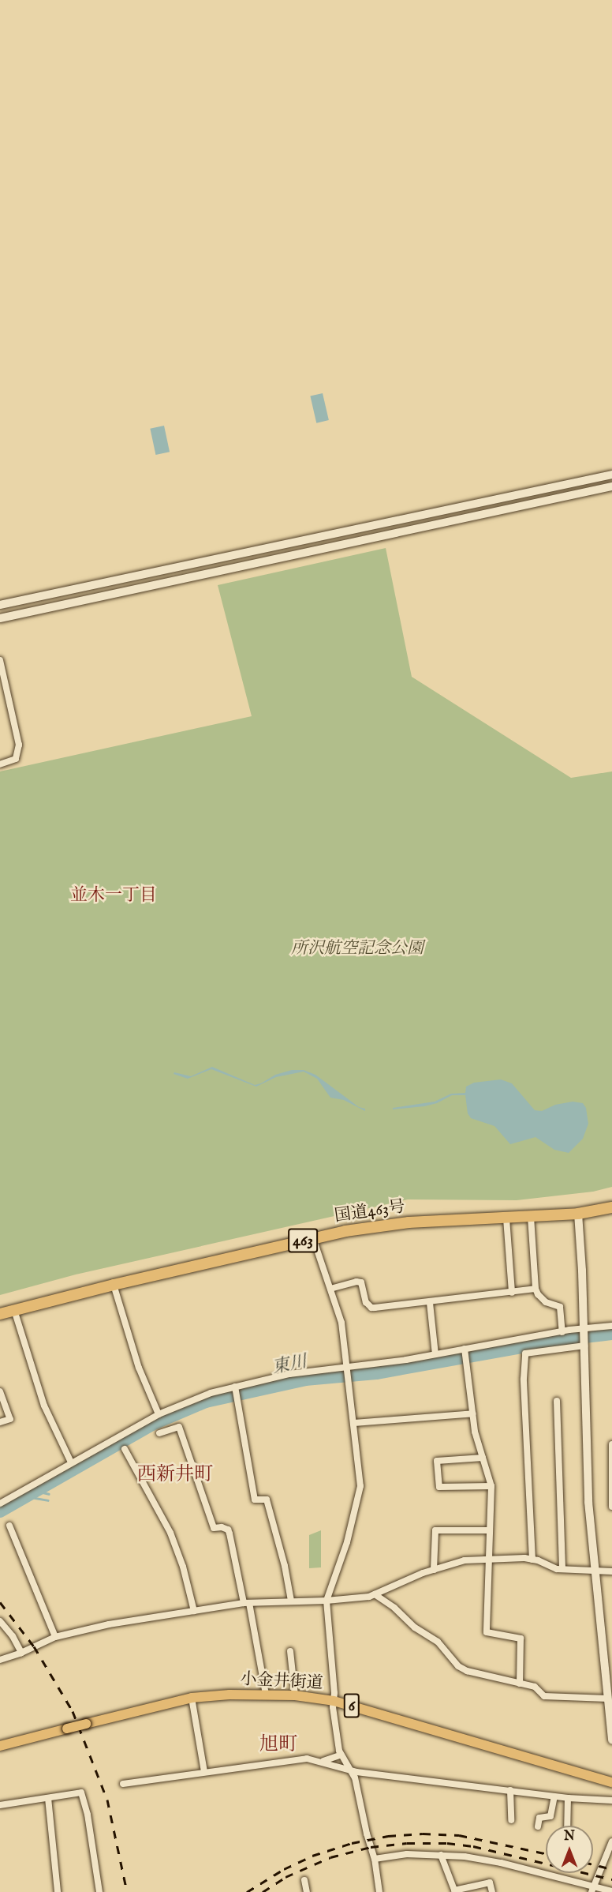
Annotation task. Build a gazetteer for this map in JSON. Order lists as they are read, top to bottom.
{
  "streets": {
    "highway": ["国道463号", "463"],
    "main road": ["小金井街道", "6"]
  },
  "districts": ["並木一丁目", "西新井町", "旭町"],
  "water": ["東川"],
  "parks": ["所沢航空記念公園"],
  "north": "top"
}
